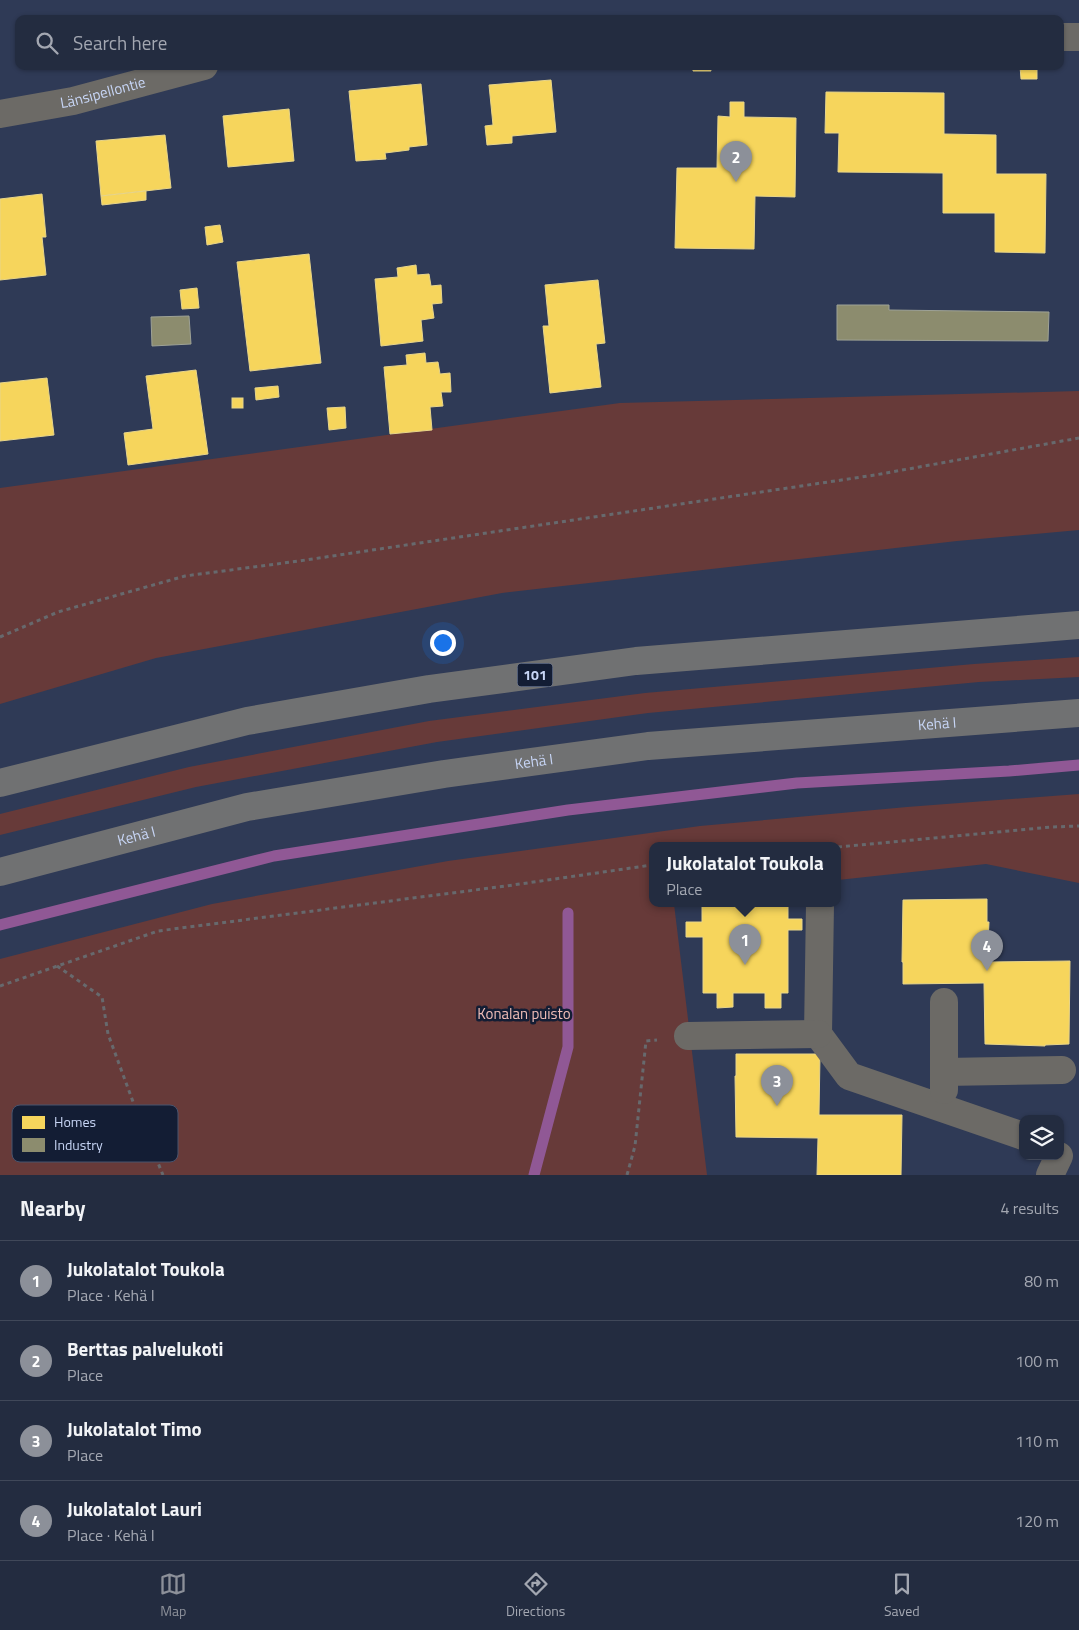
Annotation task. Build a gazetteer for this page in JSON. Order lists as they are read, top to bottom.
{
  "streets": {
    "highway": ["101", "Kehä I"],
    "street": ["Länsipellontie"]
  },
  "parks": ["Konalan puisto"],
  "legend": ["Homes", "Industry"],
  "page": {
    "search": "Search here",
    "pins": [
      "2",
      "1",
      "4",
      "3"
    ],
    "popup": ["Jukolatalot Toukola", "Place"],
    "heading": ["Nearby", "4 results"],
    "list": [
      {
        "mark": "1",
        "name": "Jukolatalot Toukola",
        "note": "Place · Kehä I",
        "value": "80 m"
      },
      {
        "mark": "2",
        "name": "Berttas palvelukoti",
        "note": "Place",
        "value": "100 m"
      },
      {
        "mark": "3",
        "name": "Jukolatalot Timo",
        "note": "Place",
        "value": "110 m"
      },
      {
        "mark": "4",
        "name": "Jukolatalot Lauri",
        "note": "Place · Kehä I",
        "value": "120 m"
      }
    ],
    "nav": ["Map", "Directions", "Saved"]
  }
}
